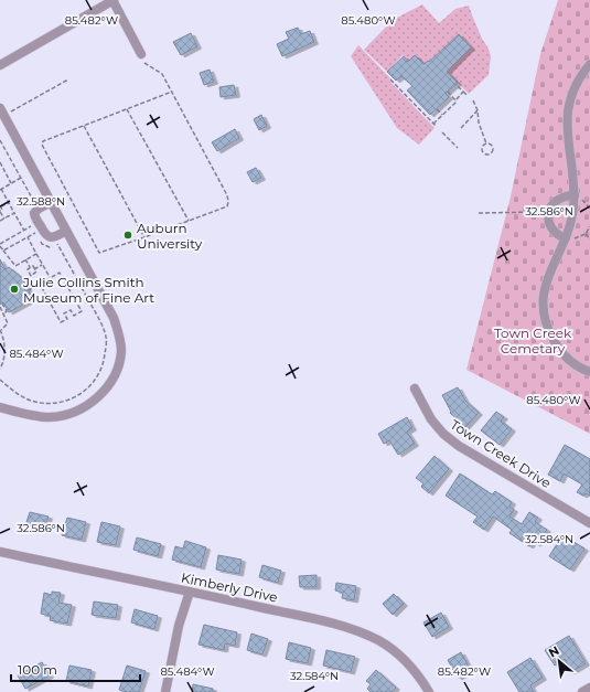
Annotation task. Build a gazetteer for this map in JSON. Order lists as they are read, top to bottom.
{
  "streets": {
    "street": ["Town Creek Drive", "Kimberly Drive"]
  },
  "parks": ["Town Creek Cemetary"],
  "places": ["Auburn University", "Julie Collins Smith Museum of Fine Art"],
  "scale_bar": "100 m",
  "north": "top left",
  "coordinates": [
    "85.482°W",
    "85.480°W",
    "32.588°N",
    "32.586°N",
    "85.484°W",
    "32.584°N"
  ]
}
